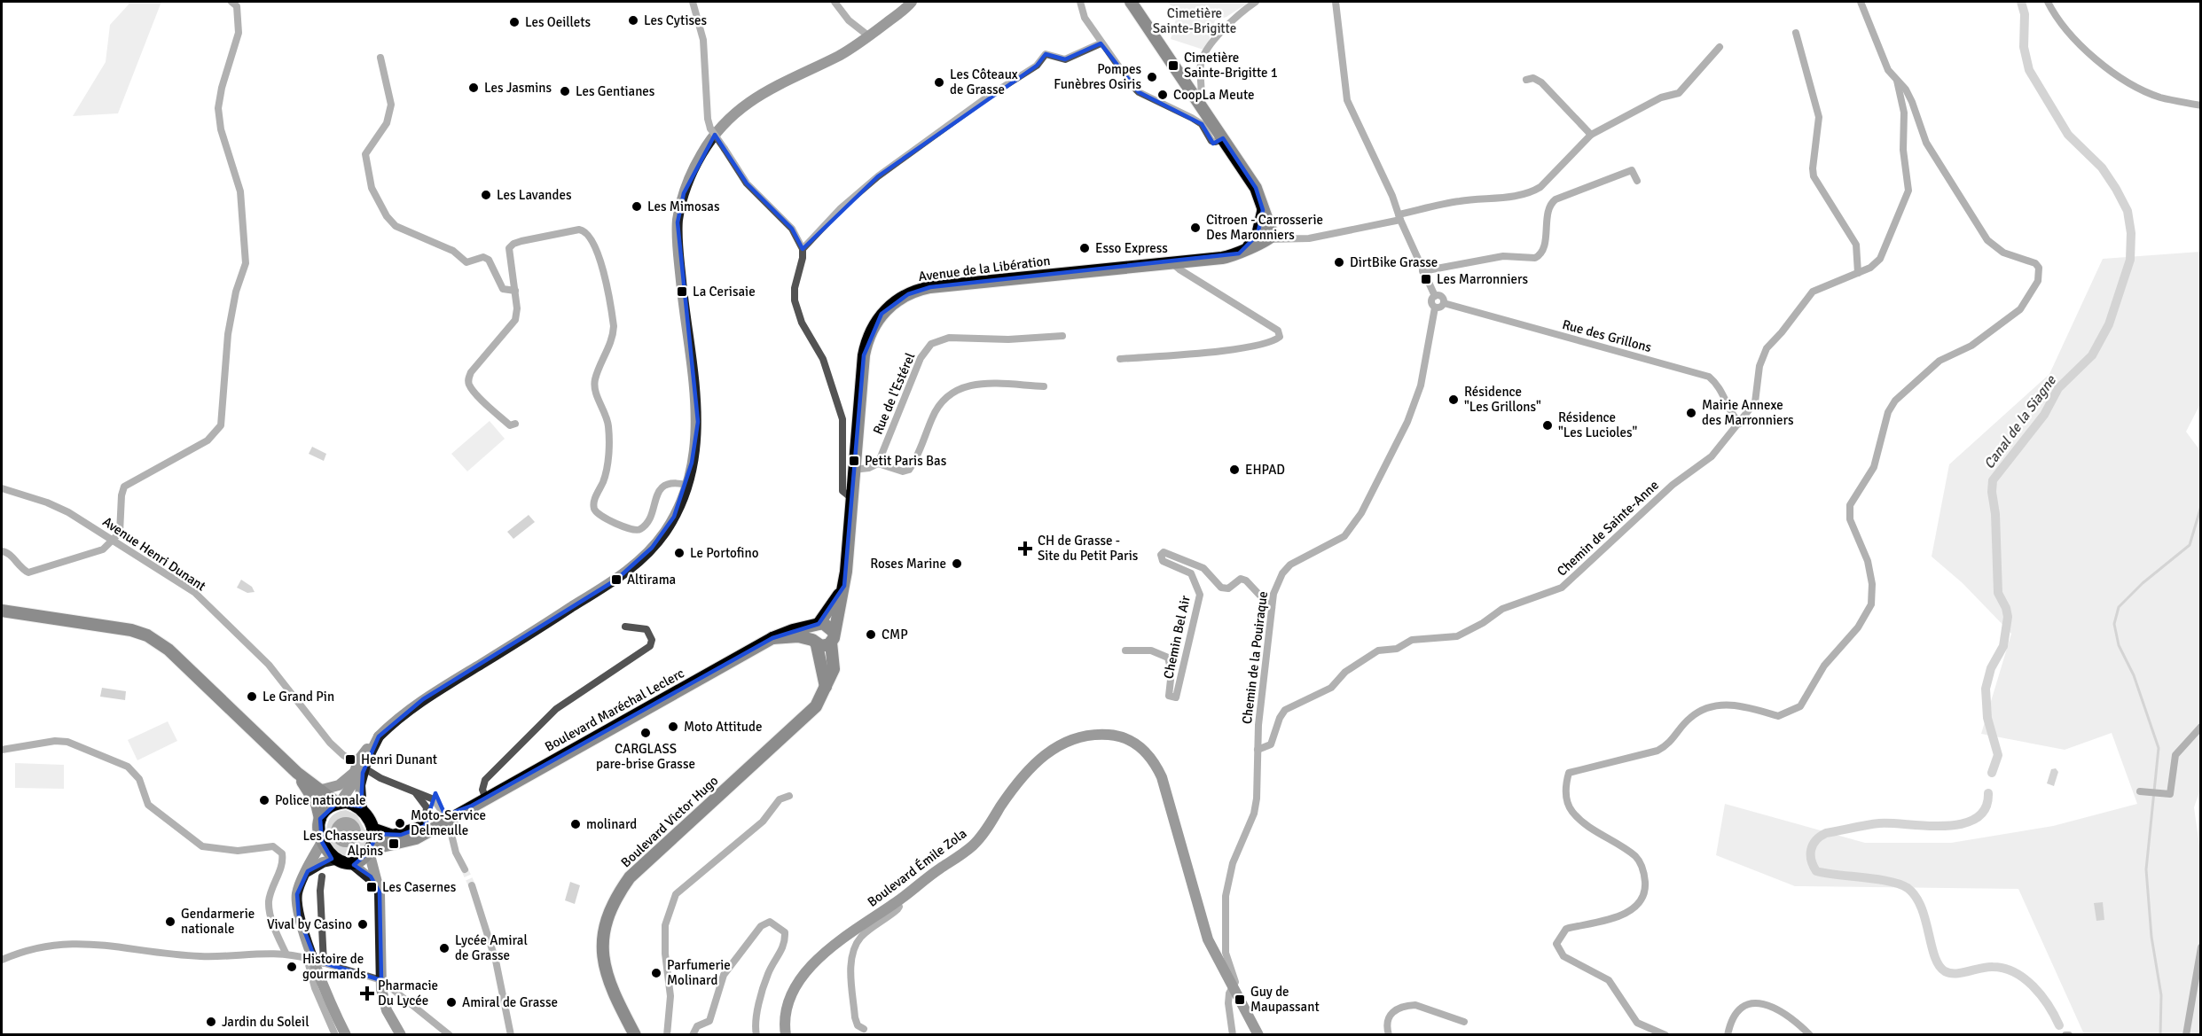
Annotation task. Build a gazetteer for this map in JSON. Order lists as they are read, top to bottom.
{
  "streets": {
    "main road": [
      "Avenue de la Libération",
      "Boulevard Maréchal Leclerc",
      "Boulevard Victor Hugo",
      "Boulevard Émile Zola"
    ],
    "street": [
      "Rue des Grillons",
      "Rue de l'Estérel",
      "Chemin de Sainte-Anne",
      "Avenue Henri Dunant",
      "Chemin Bel Air",
      "Chemin de la Pouiraque"
    ]
  },
  "crossings": [
    ["Avenue de la Libération", "Boulevard Maréchal Leclerc"],
    ["Avenue de la Libération", "Boulevard Victor Hugo"],
    ["Rue des Grillons", "Chemin de Sainte-Anne"],
    ["Rue des Grillons", "Chemin de la Pouiraque"],
    ["Chemin de Sainte-Anne", "Chemin de la Pouiraque"],
    ["Avenue Henri Dunant", "Boulevard Maréchal Leclerc"],
    ["Chemin Bel Air", "Chemin de la Pouiraque"],
    ["Boulevard Maréchal Leclerc", "Boulevard Victor Hugo"]
  ],
  "water": ["Canal de la Siagne"],
  "parks": ["Cimetière Sainte-Brigitte"],
  "places": {
    "other": [
      "Les Cytises",
      "Les Oeillets",
      "Pompes Funèbres Osiris",
      "Les Côteaux de Grasse",
      "Les Jasmins",
      "Les Gentianes",
      "CoopLa Meute",
      "Les Lavandes",
      "Les Mimosas",
      "Citroen - Carrosserie Des Maronniers",
      "Esso Express",
      "DirtBike Grasse",
      "Résidence \"Les Grillons\"",
      "Mairie Annexe des Marronniers",
      "Résidence \"Les Lucioles\"",
      "EHPAD",
      "Le Portofino",
      "Roses Marine",
      "CMP",
      "Le Grand Pin",
      "Moto Attitude",
      "CARGLASS pare-brise Grasse",
      "Police nationale",
      "Moto-Service Delmeulle",
      "molinard",
      "Gendarmerie nationale",
      "Vival by Casino",
      "Lycée Amiral de Grasse",
      "Histoire de gourmands",
      "Parfumerie Molinard",
      "Amiral de Grasse",
      "Jardin du Soleil"
    ],
    "transit": [
      "Cimetière Sainte-Brigitte 1",
      "Les Marronniers",
      "La Cerisaie",
      "Petit Paris Bas",
      "Altirama",
      "Henri Dunant",
      "Les Chasseurs Alpins",
      "Les Casernes",
      "Guy de Maupassant"
    ],
    "health": ["CH de Grasse - Site du Petit Paris", "Pharmacie Du Lycée"]
  }
}
